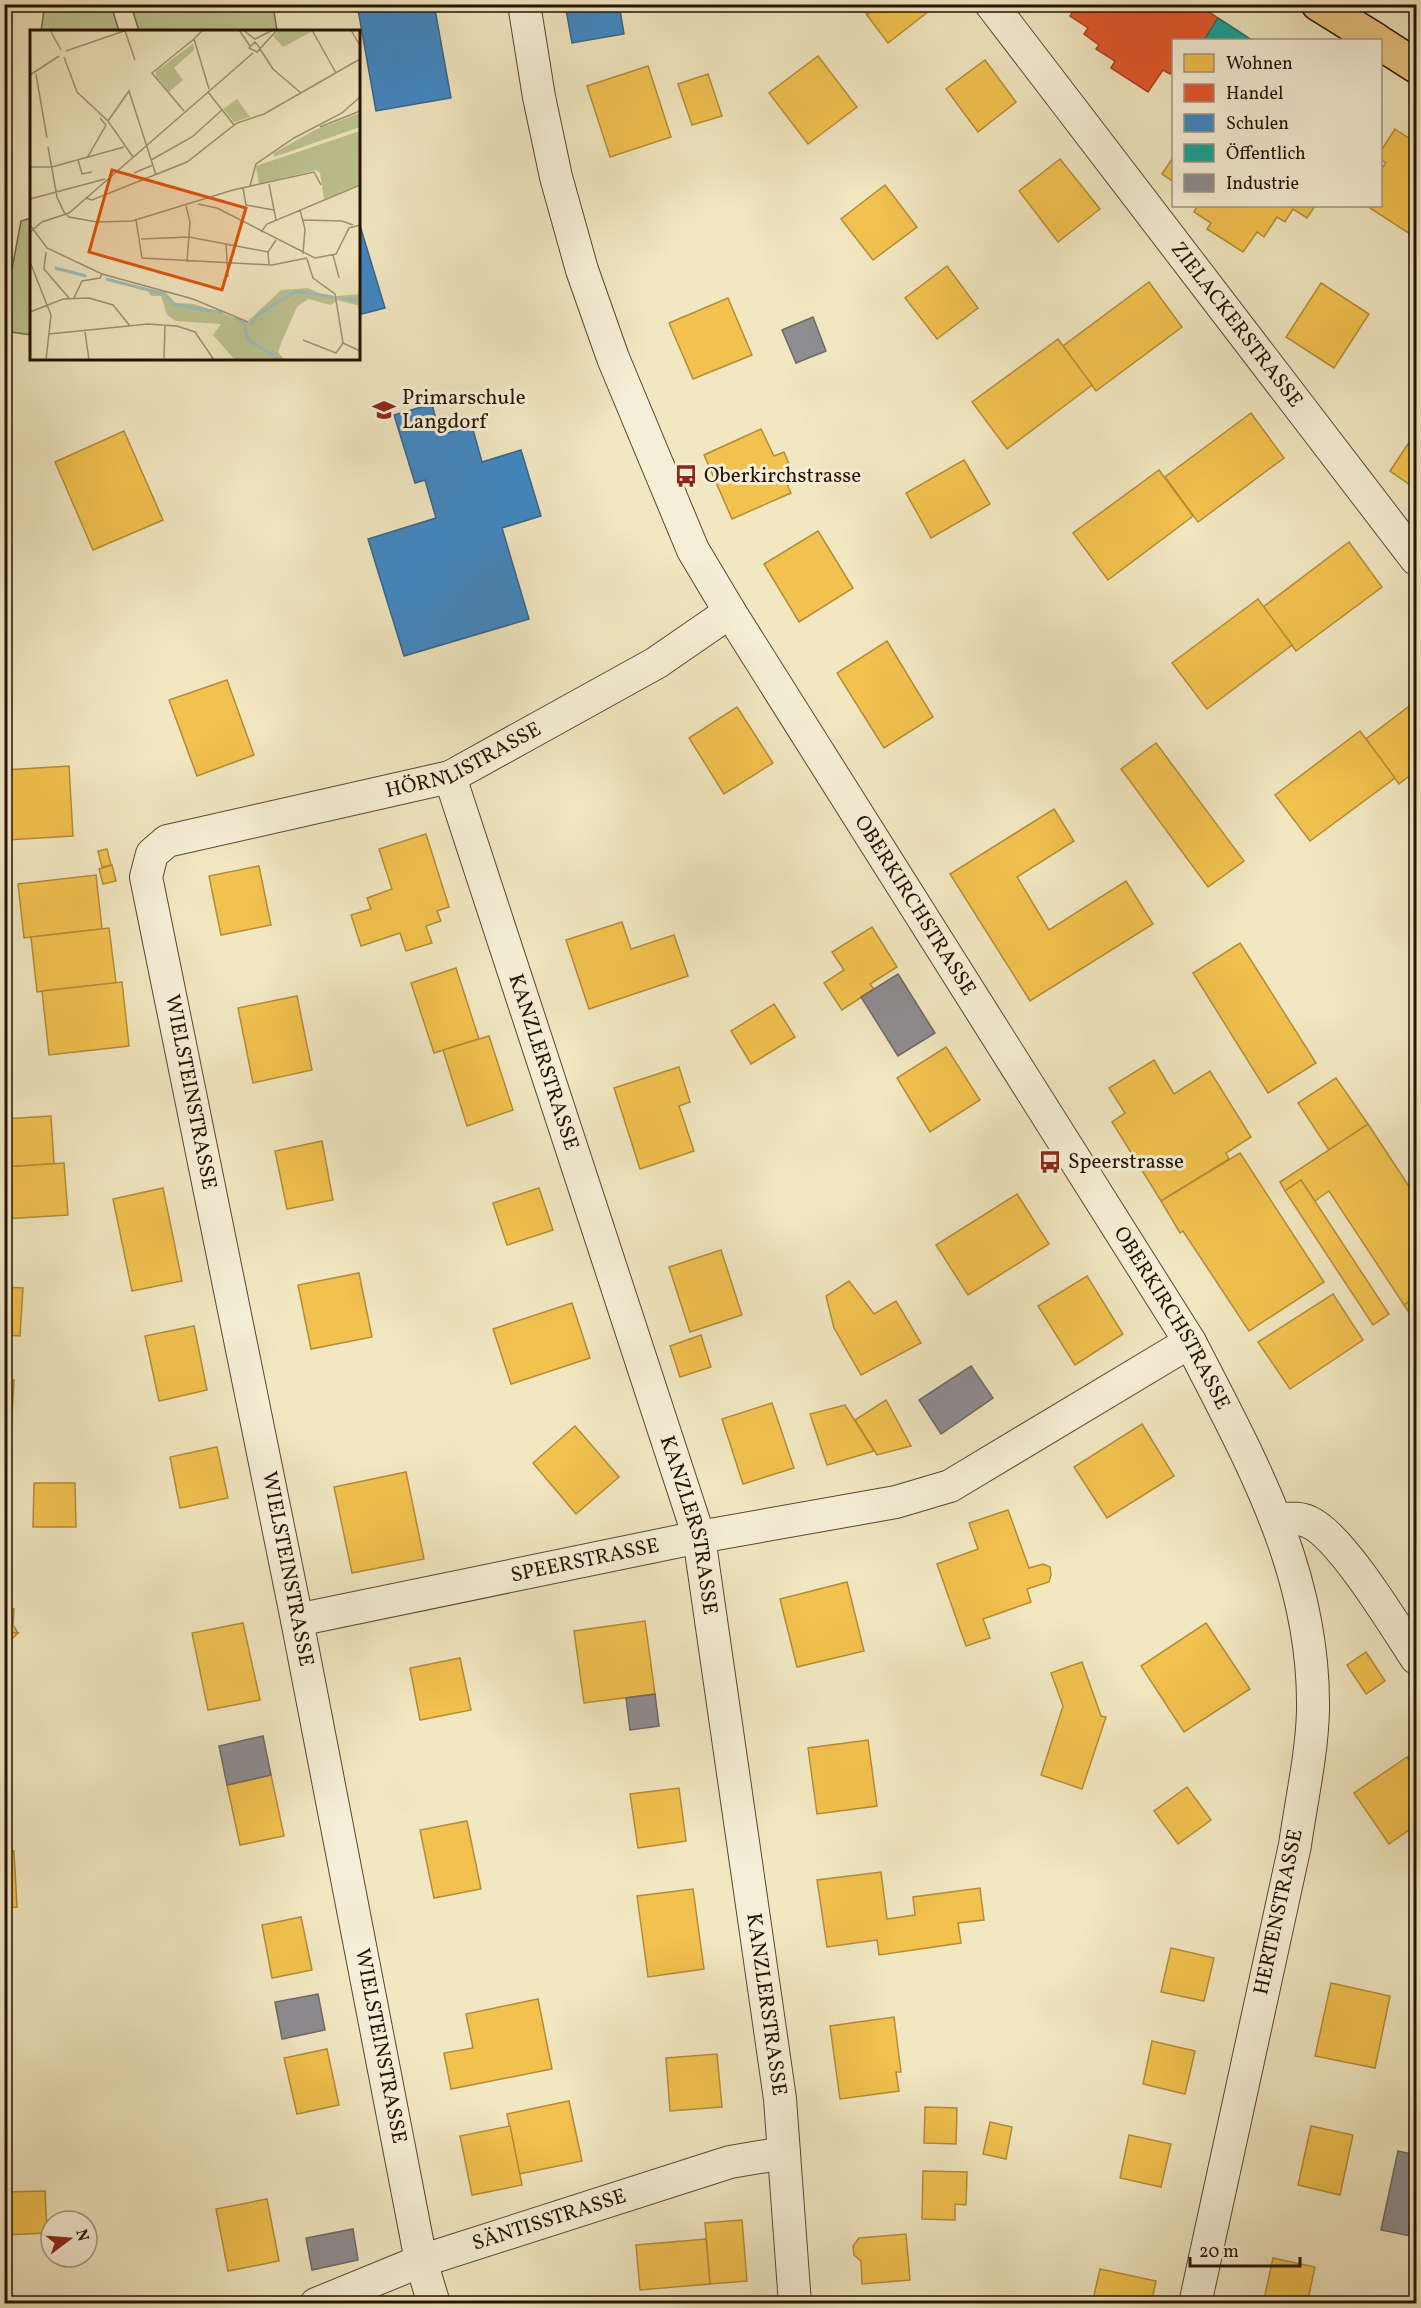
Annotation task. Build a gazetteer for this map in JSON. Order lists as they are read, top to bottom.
{
  "streets": {
    "street": [
      "ZIELACKERSTRASSE",
      "HÖRNLISTRASSE",
      "OBERKIRCHSTRASSE",
      "KANZLERSTRASSE",
      "WIELSTEINSTRASSE",
      "SPEERSTRASSE",
      "HERTENSTRASSE",
      "SÄNTISSTRASSE"
    ]
  },
  "crossings": [
    ["HÖRNLISTRASSE", "OBERKIRCHSTRASSE"],
    ["HÖRNLISTRASSE", "KANZLERSTRASSE"],
    ["HÖRNLISTRASSE", "WIELSTEINSTRASSE"],
    ["OBERKIRCHSTRASSE", "SPEERSTRASSE"],
    ["OBERKIRCHSTRASSE", "HERTENSTRASSE"],
    ["KANZLERSTRASSE", "SPEERSTRASSE"],
    ["KANZLERSTRASSE", "SÄNTISSTRASSE"],
    ["WIELSTEINSTRASSE", "SPEERSTRASSE"],
    ["WIELSTEINSTRASSE", "SÄNTISSTRASSE"]
  ],
  "places": {
    "school or university": ["Primarschule Langdorf"],
    "bus stop": ["Oberkirchstrasse", "Speerstrasse"]
  },
  "legend": [
    "Wohnen",
    "Handel",
    "Schulen",
    "Öffentlich",
    "Industrie"
  ],
  "scale_bar": "20 m",
  "north": "right"
}
